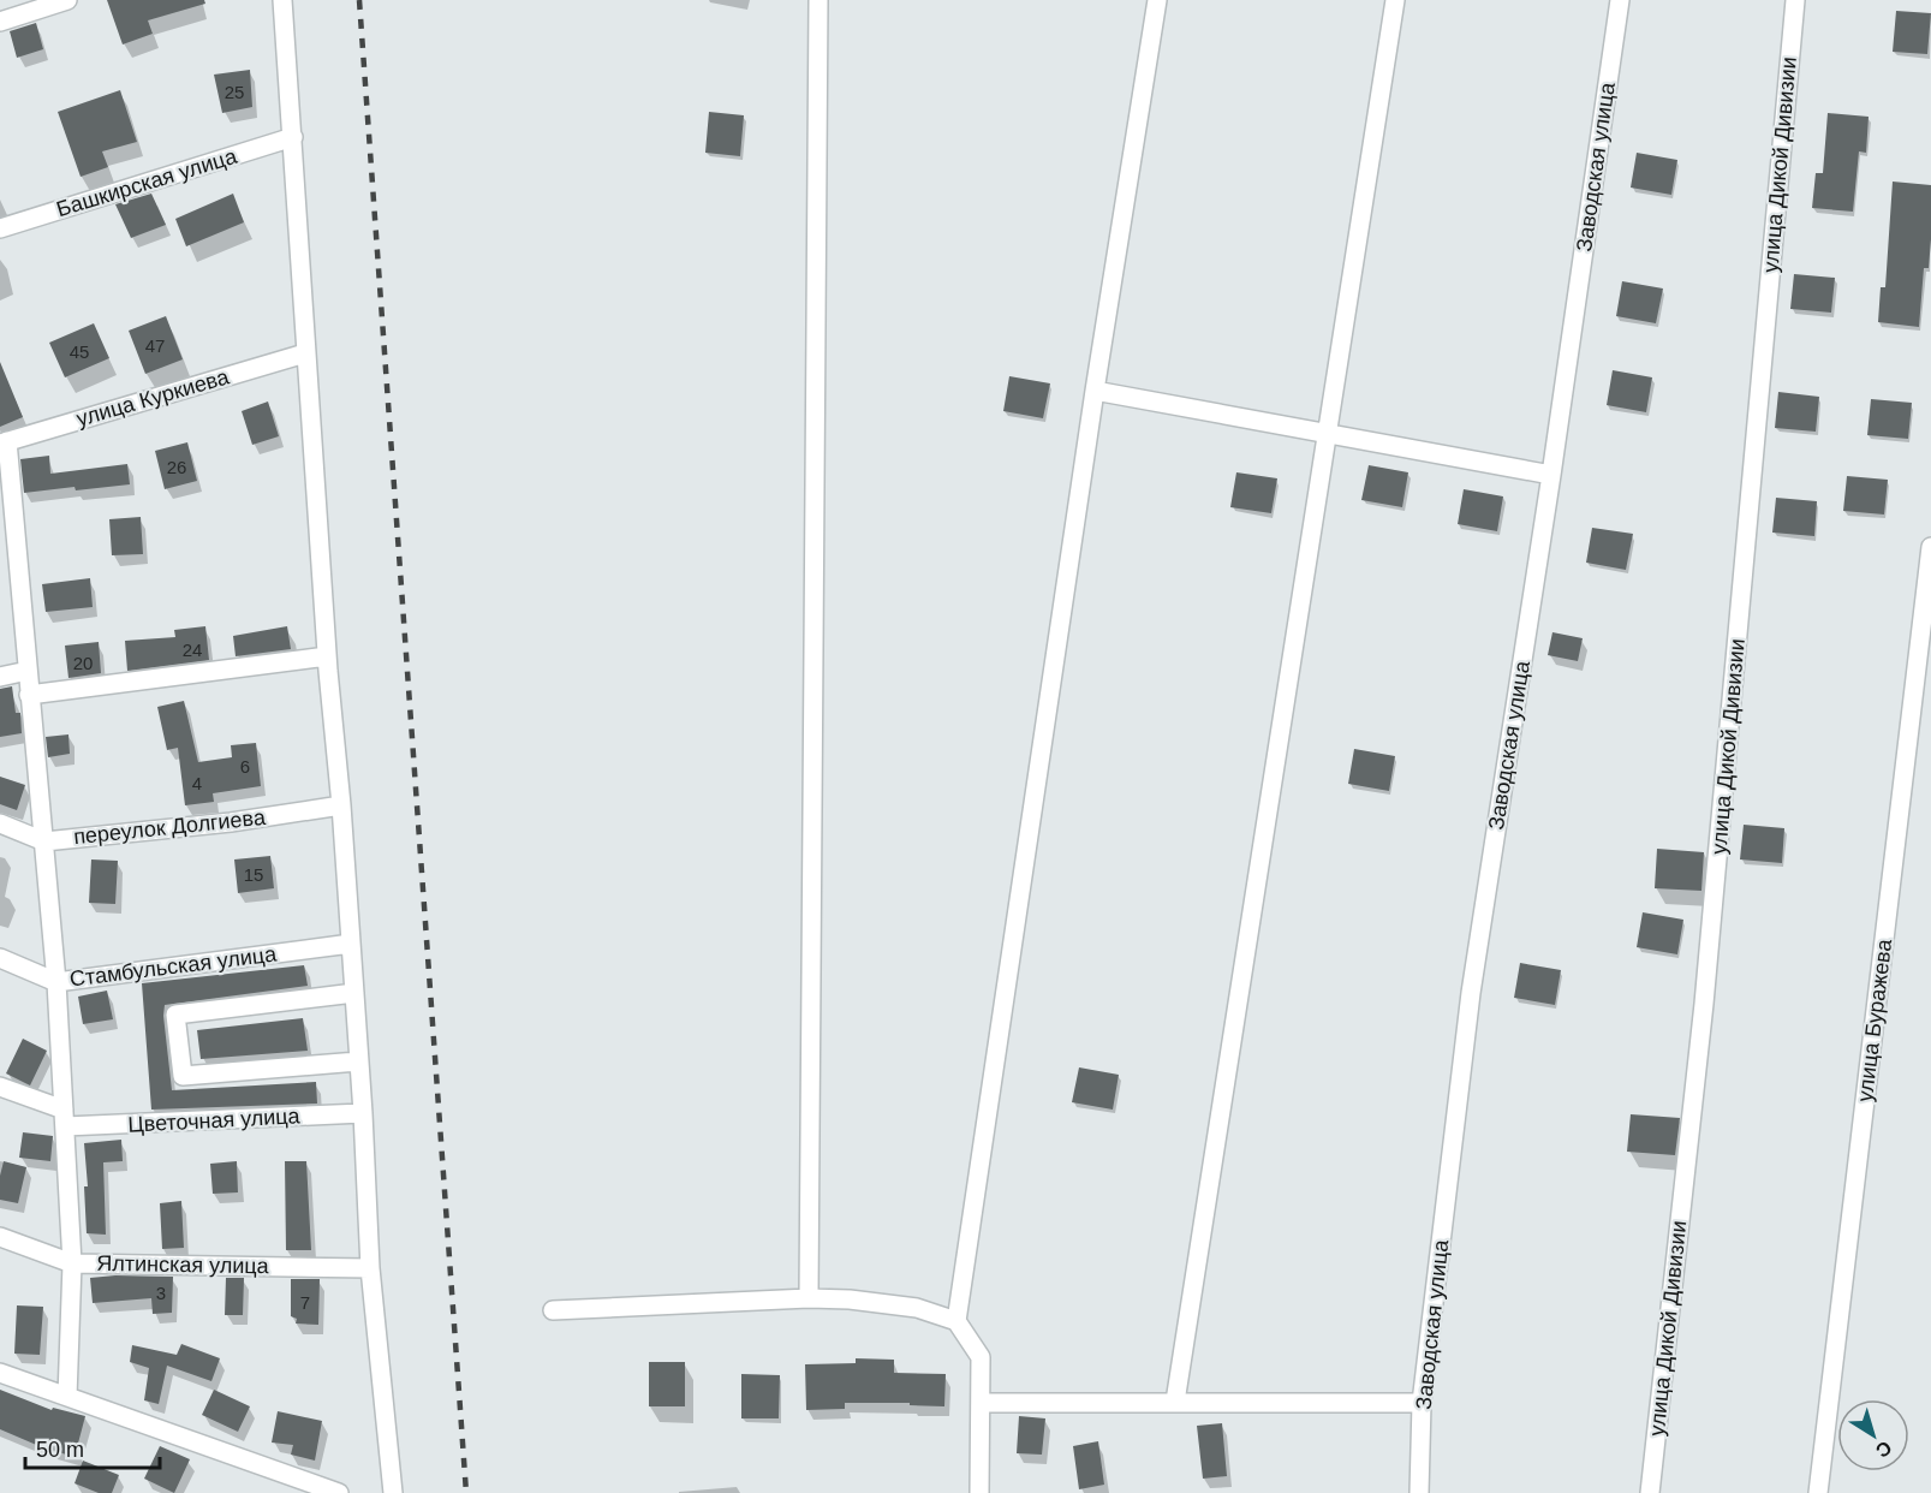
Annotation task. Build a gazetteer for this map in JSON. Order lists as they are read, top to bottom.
{
  "streets": {
    "street": [
      "улица Дикой Дивизии",
      "Заводская улица",
      "Башкирская улица",
      "улица Куркиева",
      "переулок Долгиева",
      "Стамбульская улица",
      "улица Буражева",
      "Цветочная улица",
      "Ялтинская улица"
    ]
  },
  "house_numbers": [
    "25",
    "47",
    "45",
    "26",
    "24",
    "20",
    "6",
    "4",
    "15",
    "3",
    "7"
  ],
  "scale_bar": "50 m",
  "north": "bottom right"
}
